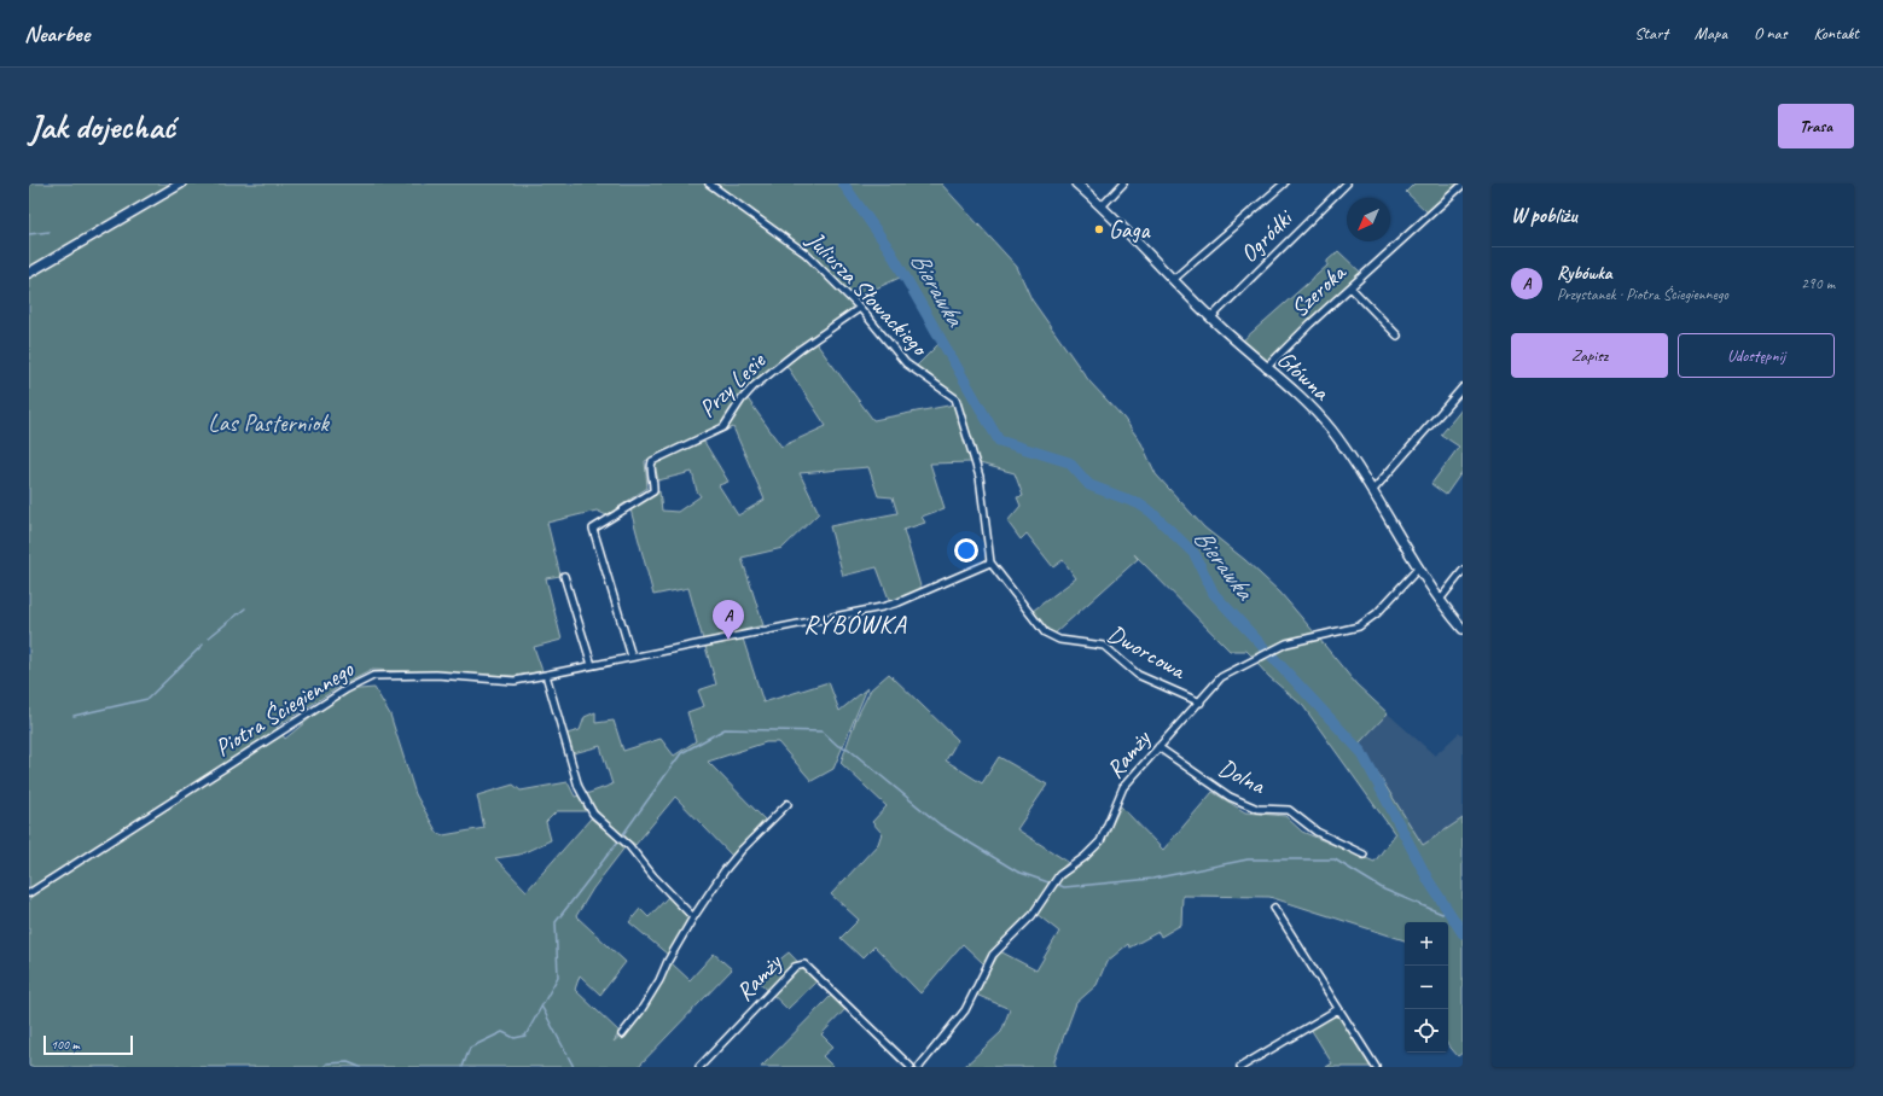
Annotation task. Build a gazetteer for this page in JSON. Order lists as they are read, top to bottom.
{
  "streets": {
    "main road": ["Główna"],
    "street": [
      "Ogródki",
      "Szeroka",
      "Juliusza Słowackiego",
      "Przy Lesie",
      "Dworcowa",
      "Piotra Ściegiennego",
      "Ramży",
      "Dolna"
    ]
  },
  "crossings": [
    ["Ogródki", "Główna"],
    ["Szeroka", "Główna"],
    ["Juliusza Słowackiego", "Przy Lesie"],
    ["Juliusza Słowackiego", "Dworcowa"],
    ["Juliusza Słowackiego", "Piotra Ściegiennego"],
    ["Główna", "Ramży"],
    ["Przy Lesie", "Piotra Ściegiennego"],
    ["Dworcowa", "Piotra Ściegiennego"],
    ["Dworcowa", "Ramży"],
    ["Ramży", "Dolna"]
  ],
  "districts": ["RYBÓWKA"],
  "water": ["Bierawka"],
  "parks": ["Las Pasterniok"],
  "places": ["Gaga"],
  "scale_bar": "100 m",
  "north": "bottom left",
  "page": {
    "header": "Nearbee",
    "nav": [
      "Start",
      "Mapa",
      "O nas",
      "Kontakt"
    ],
    "buttons": [
      "Trasa",
      ["Zapisz", "Udostępnij"]
    ],
    "title": "Jak dojechać",
    "heading": "W pobliżu",
    "list": [
      {
        "mark": "A",
        "name": "Rybówka",
        "note": "Przystanek · Piotra Ściegiennego",
        "value": "290 m"
      }
    ],
    "pins": "A",
    "map_buttons": ["+", "−"],
    "scale": "100 m"
  }
}
